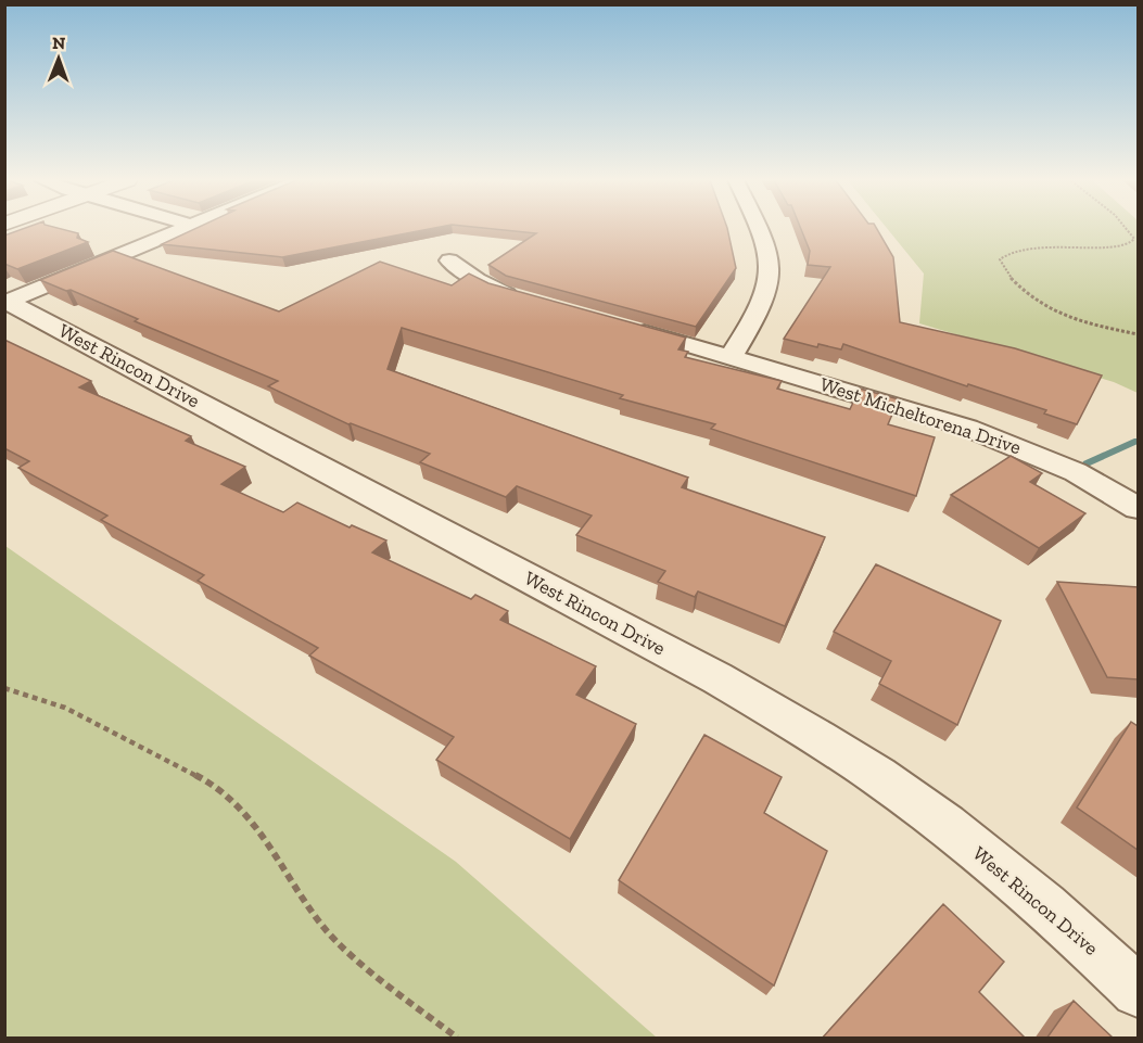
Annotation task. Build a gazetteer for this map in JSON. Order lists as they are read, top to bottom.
{
  "streets": {
    "street": ["West Rincon Drive", "West Micheltorena Drive"]
  },
  "north": "top"
}
